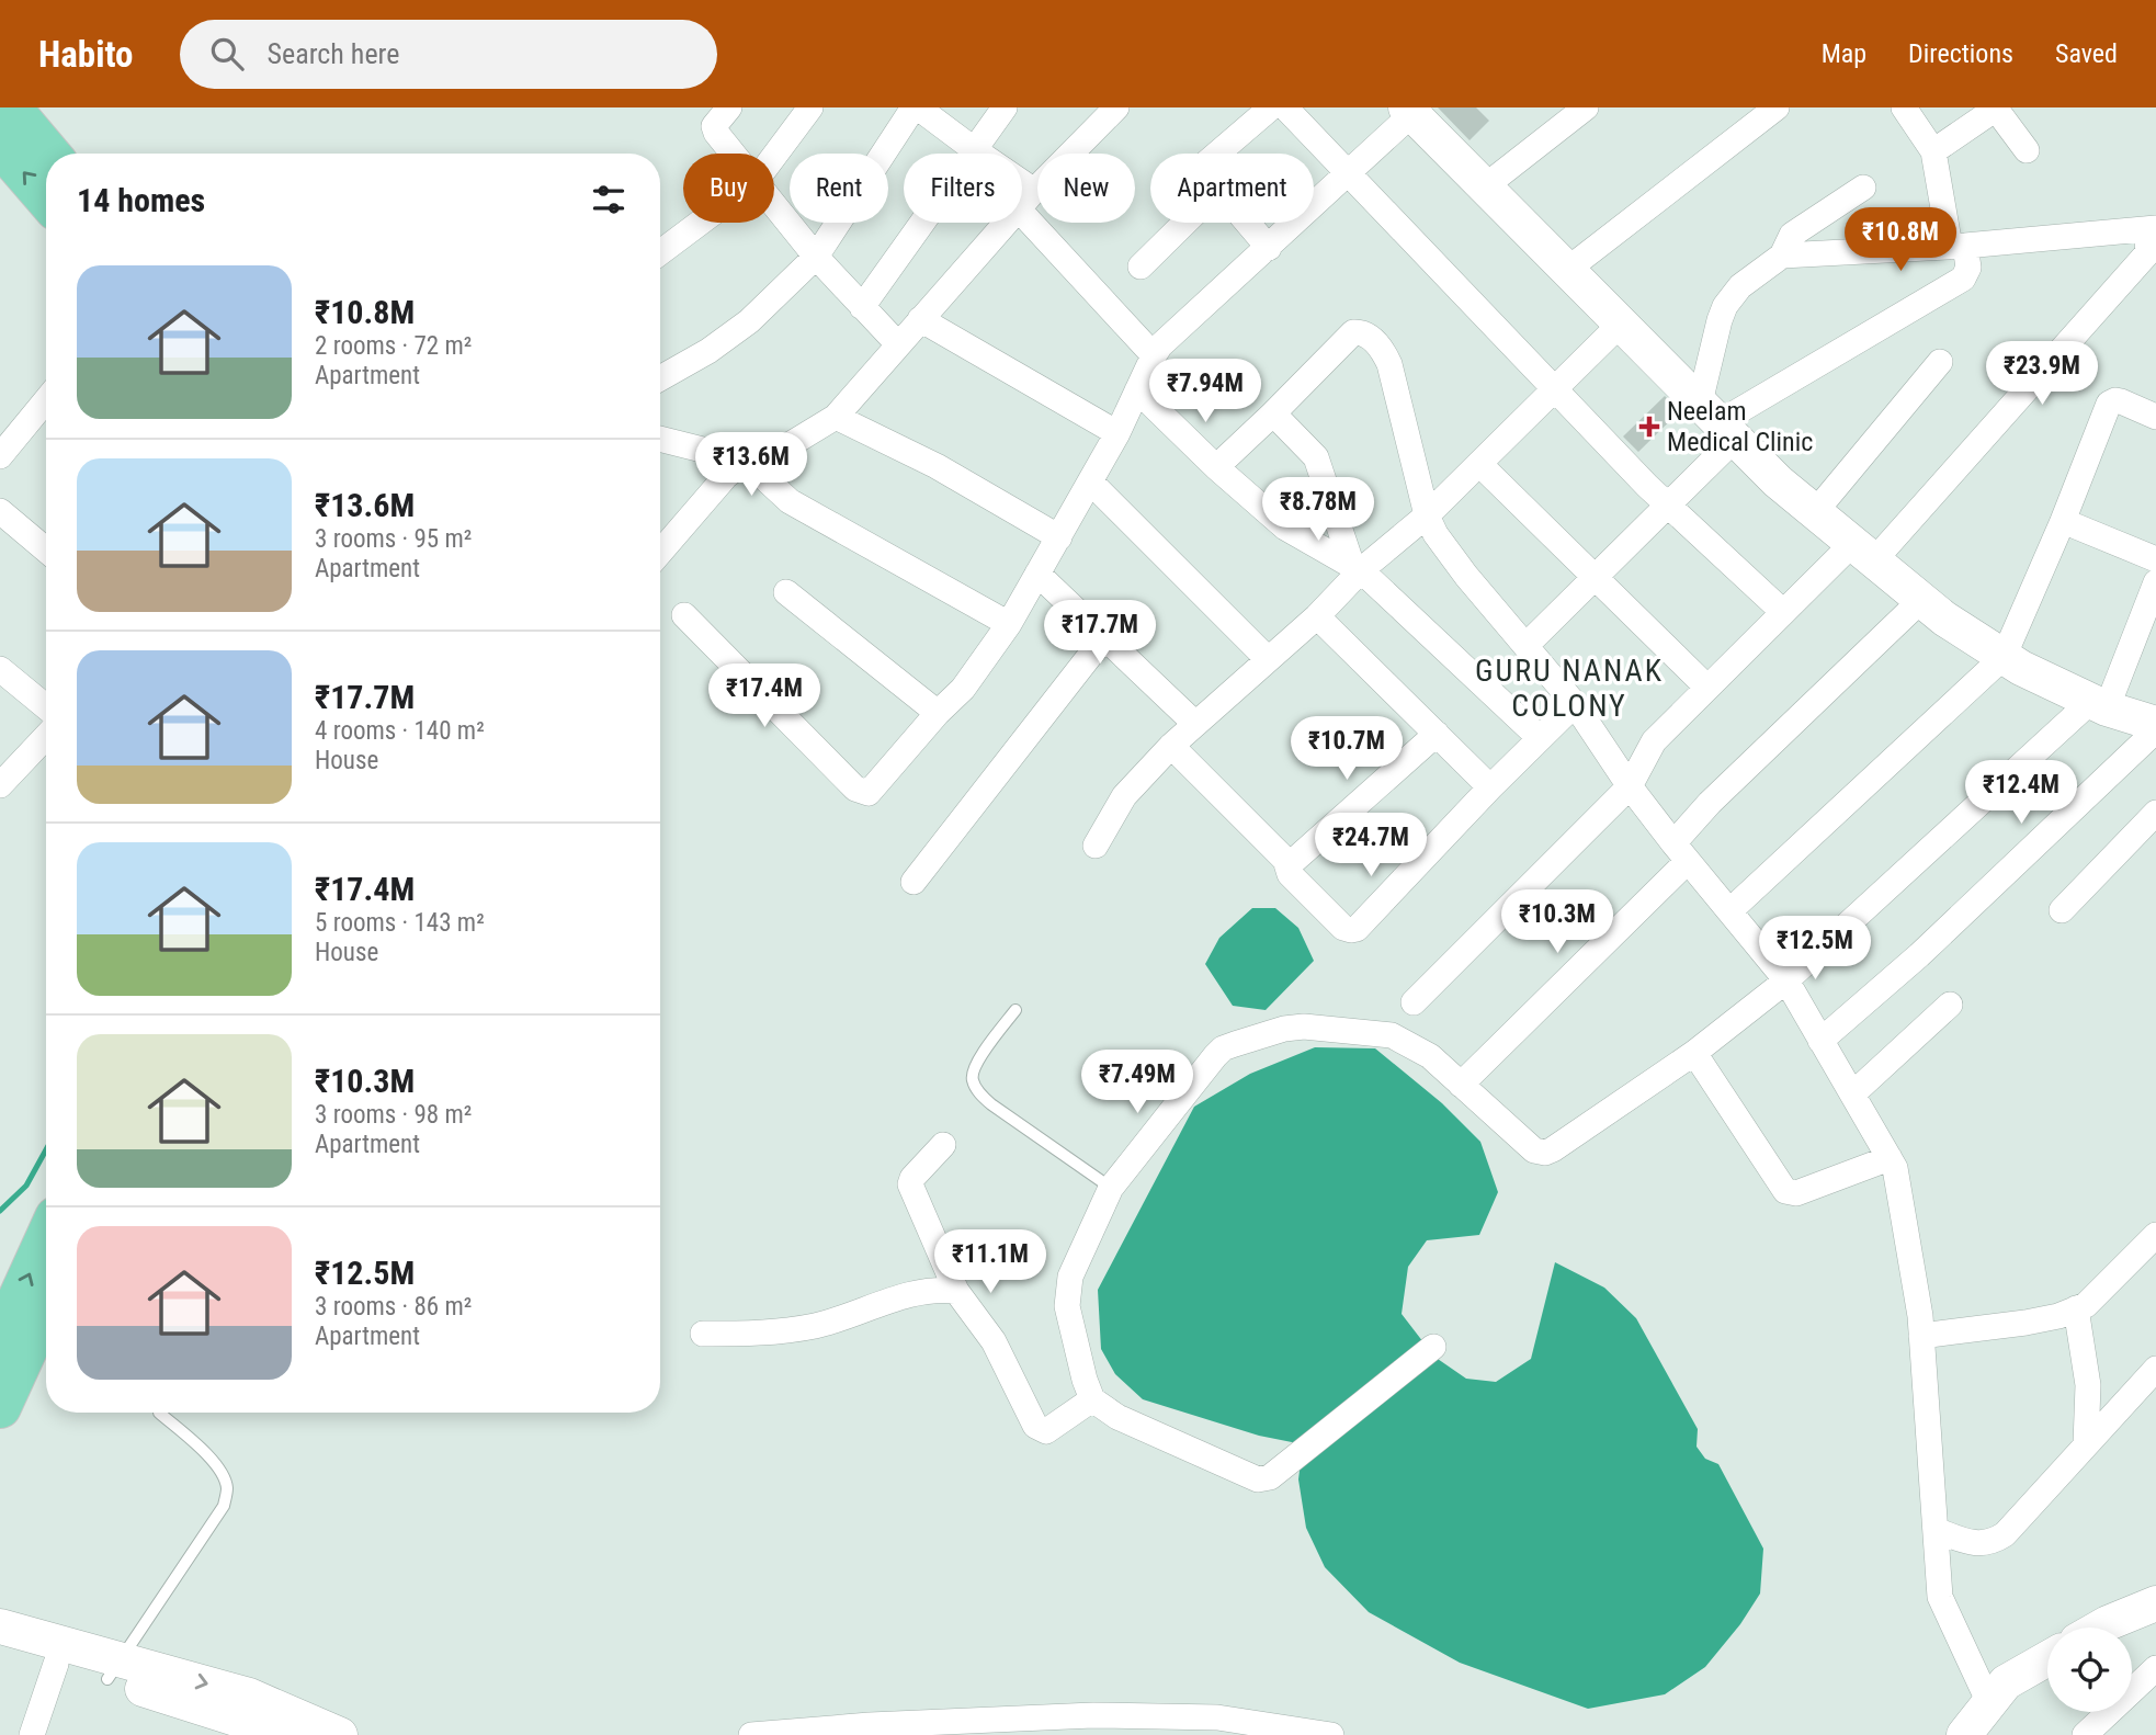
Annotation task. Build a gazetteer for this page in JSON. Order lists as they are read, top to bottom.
{
  "districts": ["GURU NANAK COLONY"],
  "places": {
    "health": ["Neelam Medical Clinic"]
  },
  "page": {
    "header": "Habito",
    "search": "Search here",
    "nav": ["Map", "Directions", "Saved"],
    "chip": [
      "Buy",
      "Rent",
      "Filters",
      "New",
      "Apartment"
    ],
    "heading": "14 homes",
    "price": [
      "₹10.8M",
      "₹23.9M",
      "₹7.94M",
      "₹13.6M",
      "₹8.78M",
      "₹17.7M",
      "₹17.4M",
      "₹10.7M",
      "₹12.4M",
      "₹24.7M",
      "₹10.3M",
      "₹12.5M",
      "₹7.49M",
      "₹11.1M"
    ],
    "list": [
      {
        "name": "₹10.8M",
        "note": "2 rooms · 72 m² · Apartment"
      },
      {
        "name": "₹13.6M",
        "note": "3 rooms · 95 m² · Apartment"
      },
      {
        "name": "₹17.7M",
        "note": "4 rooms · 140 m² · House"
      },
      {
        "name": "₹17.4M",
        "note": "5 rooms · 143 m² · House"
      },
      {
        "name": "₹10.3M",
        "note": "3 rooms · 98 m² · Apartment"
      },
      {
        "name": "₹12.5M",
        "note": "3 rooms · 86 m² · Apartment"
      }
    ]
  }
}
